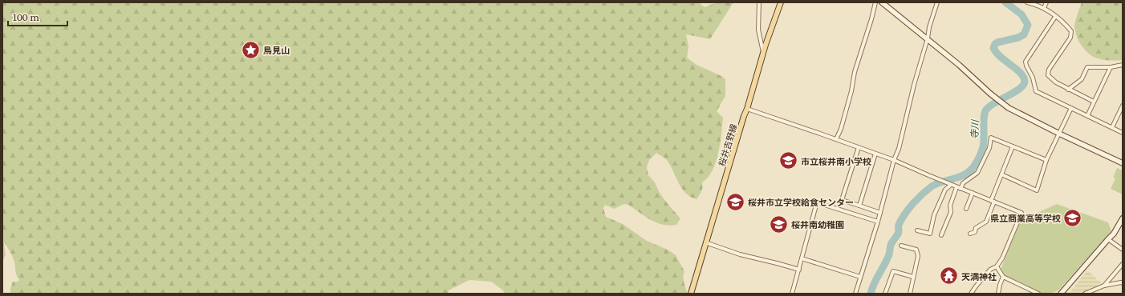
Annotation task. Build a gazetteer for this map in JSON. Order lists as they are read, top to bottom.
{
  "streets": {
    "main road": ["桜井吉野線"]
  },
  "water": ["寺川"],
  "places": {
    "place": ["鳥見山"],
    "school or university": [
      "市立桜井南小学校",
      "桜井市立学校給食センター",
      "県立商業高等学校",
      "桜井南幼稚園"
    ],
    "temple": ["天満神社"]
  },
  "scale_bar": "100 m"
}
